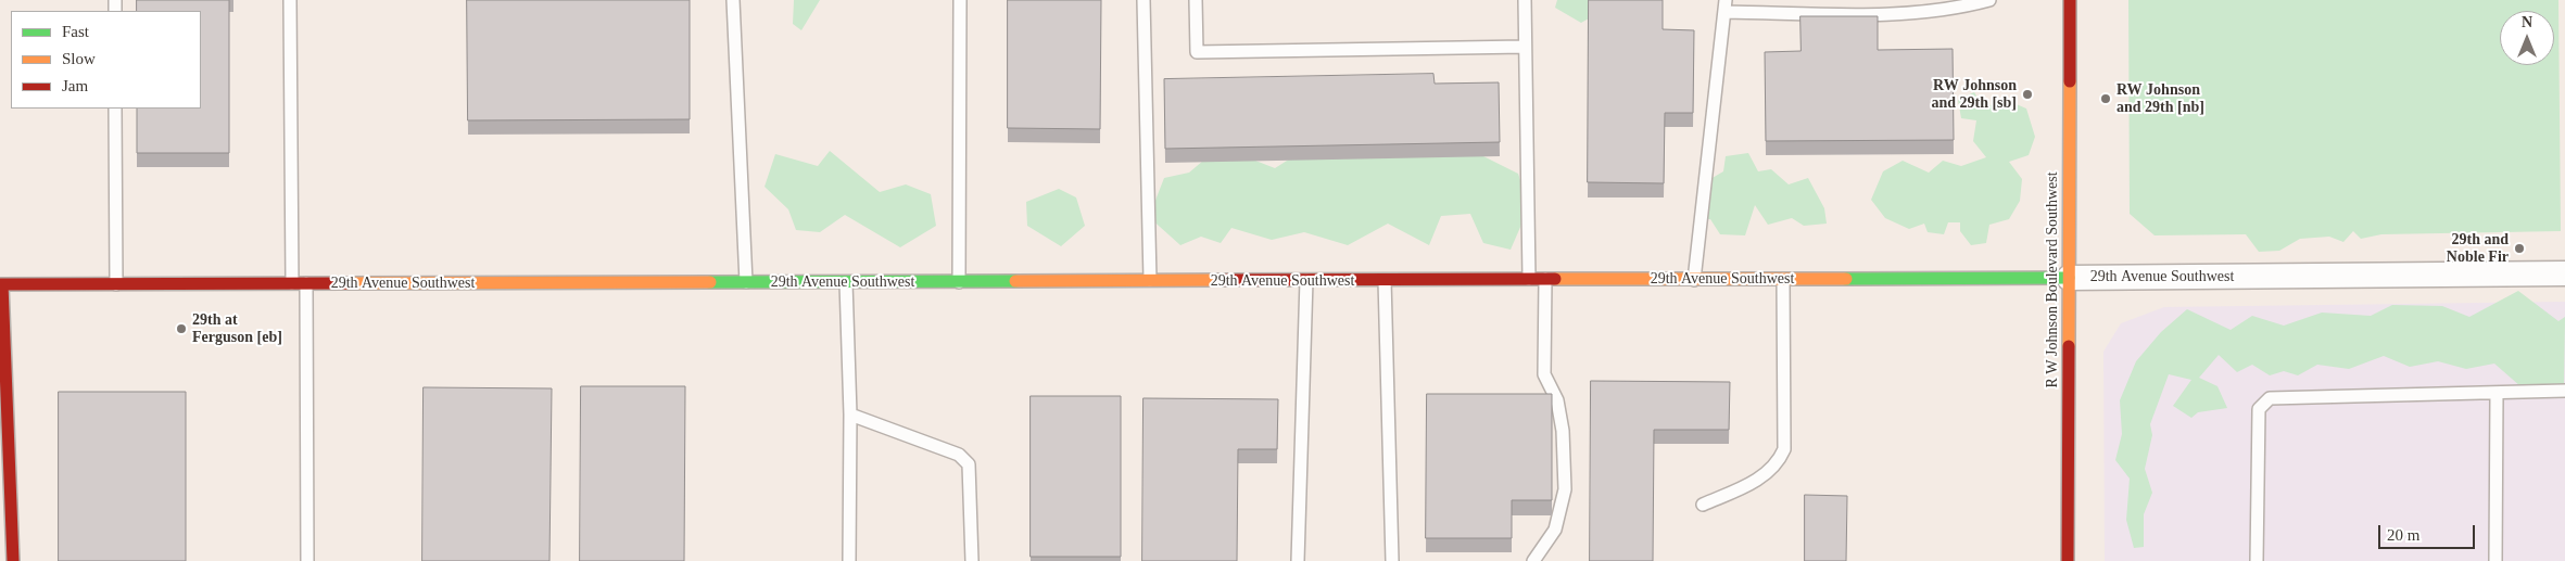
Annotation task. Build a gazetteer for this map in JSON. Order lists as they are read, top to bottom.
{
  "streets": {
    "street": ["29th Avenue Southwest", "R W Johnson Boulevard Southwest"]
  },
  "crossings": [
    ["29th Avenue Southwest", "R W Johnson Boulevard Southwest"]
  ],
  "places": [
    "RW Johnson and 29th [sb]",
    "RW Johnson and 29th [nb]",
    "29th and Noble Fir",
    "29th at Ferguson [eb]"
  ],
  "legend": ["Fast", "Slow", "Jam"],
  "scale_bar": "20 m",
  "north": "top"
}
